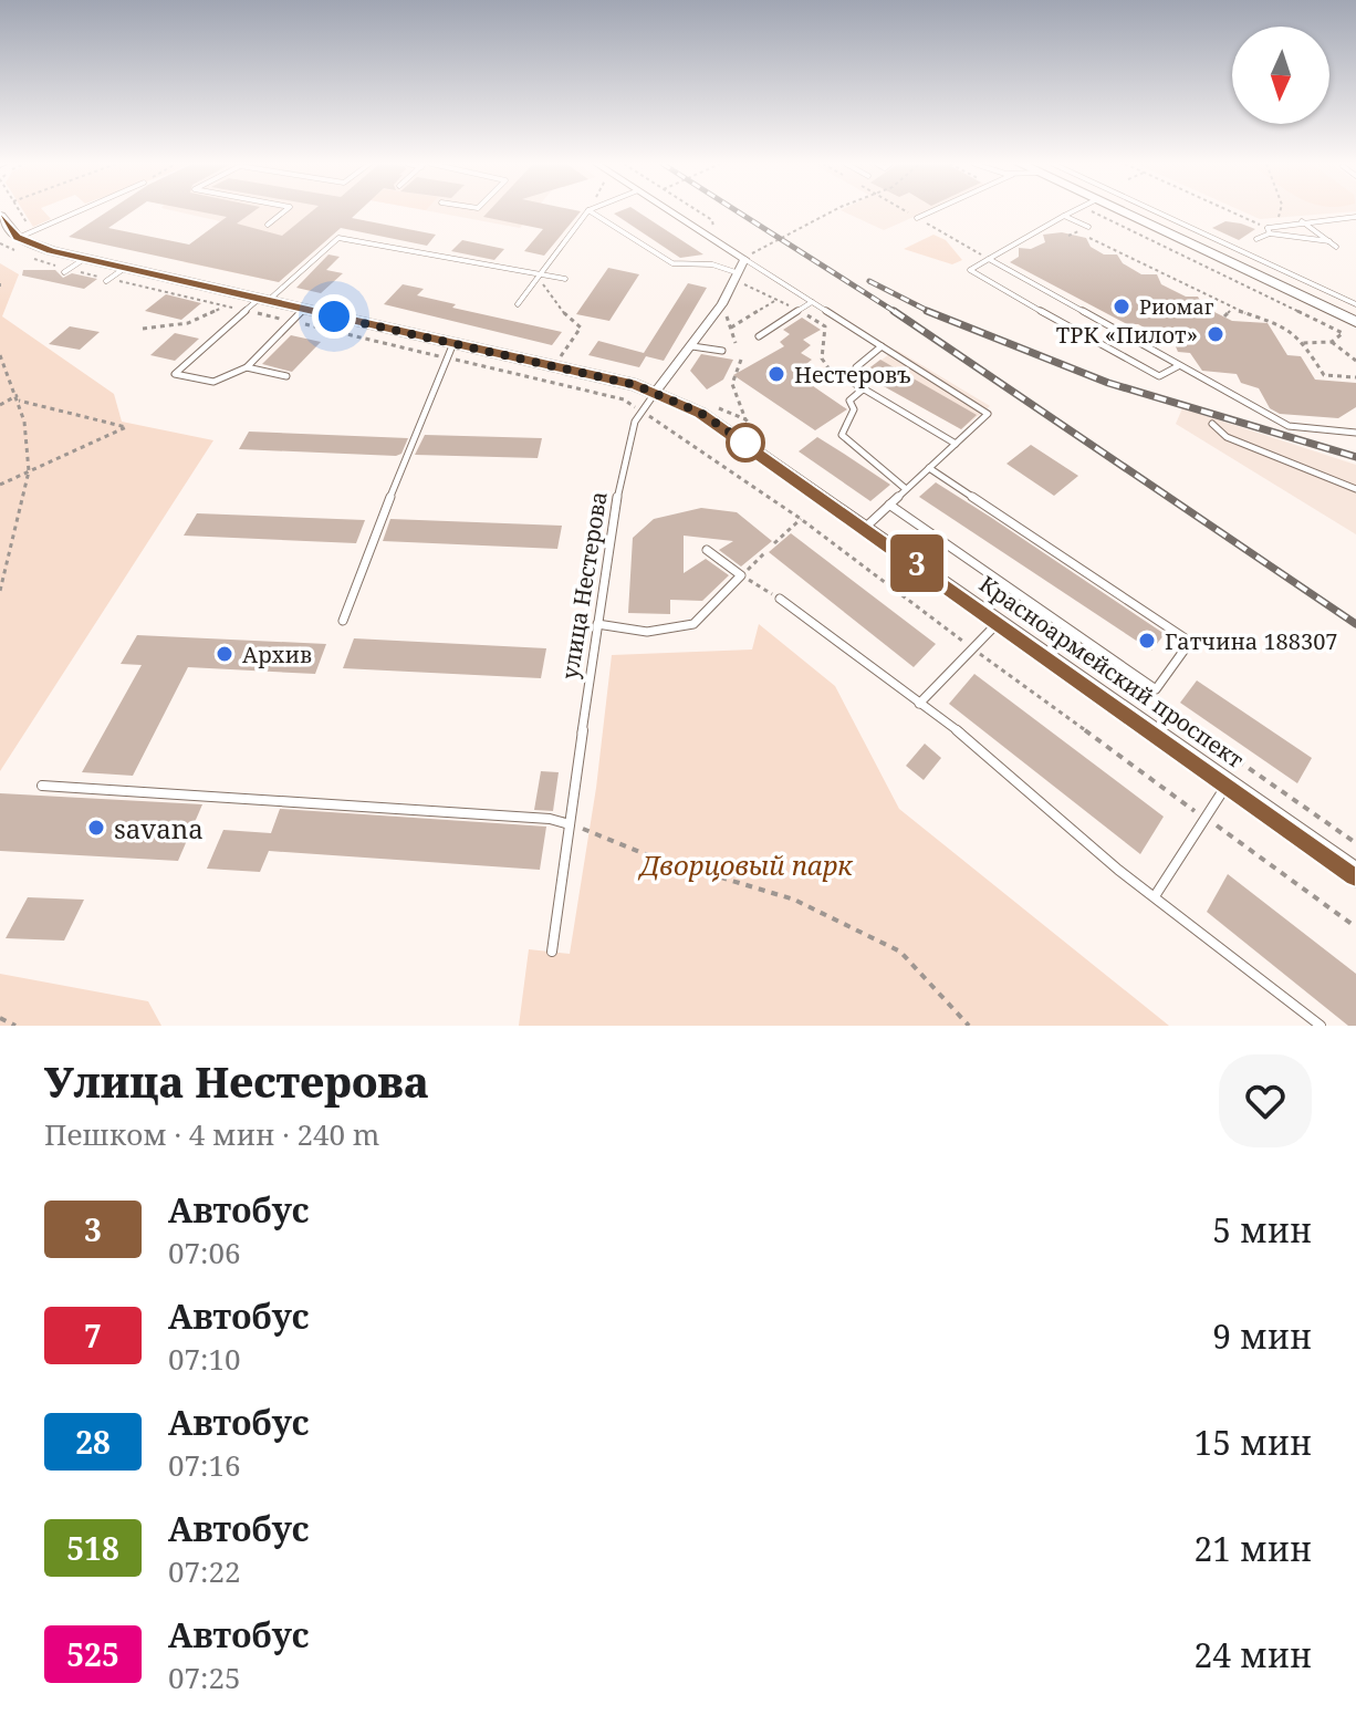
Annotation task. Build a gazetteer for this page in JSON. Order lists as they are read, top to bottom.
{
  "streets": {
    "main road": ["Красноармейский проспект"],
    "street": ["улица Нестерова"]
  },
  "crossings": [
    ["улица Нестерова", "Красноармейский проспект"]
  ],
  "parks": ["Дворцовый парк"],
  "places": [
    "Риомаг",
    "ТРК «Пилот»",
    "Нестеровъ",
    "Гатчина 188307",
    "Архив",
    "savana"
  ],
  "lines": ["bus line 3"],
  "north": "bottom",
  "page": {
    "on_map": "3",
    "heading": ["Улица Нестерова", "Пешком · 4 мин · 240 m"],
    "list": [
      {
        "mark": "3",
        "name": "Автобус",
        "note": "07:06",
        "value": "5 мин"
      },
      {
        "mark": "7",
        "name": "Автобус",
        "note": "07:10",
        "value": "9 мин"
      },
      {
        "mark": "28",
        "name": "Автобус",
        "note": "07:16",
        "value": "15 мин"
      },
      {
        "mark": "518",
        "name": "Автобус",
        "note": "07:22",
        "value": "21 мин"
      },
      {
        "mark": "525",
        "name": "Автобус",
        "note": "07:25",
        "value": "24 мин"
      }
    ]
  }
}
